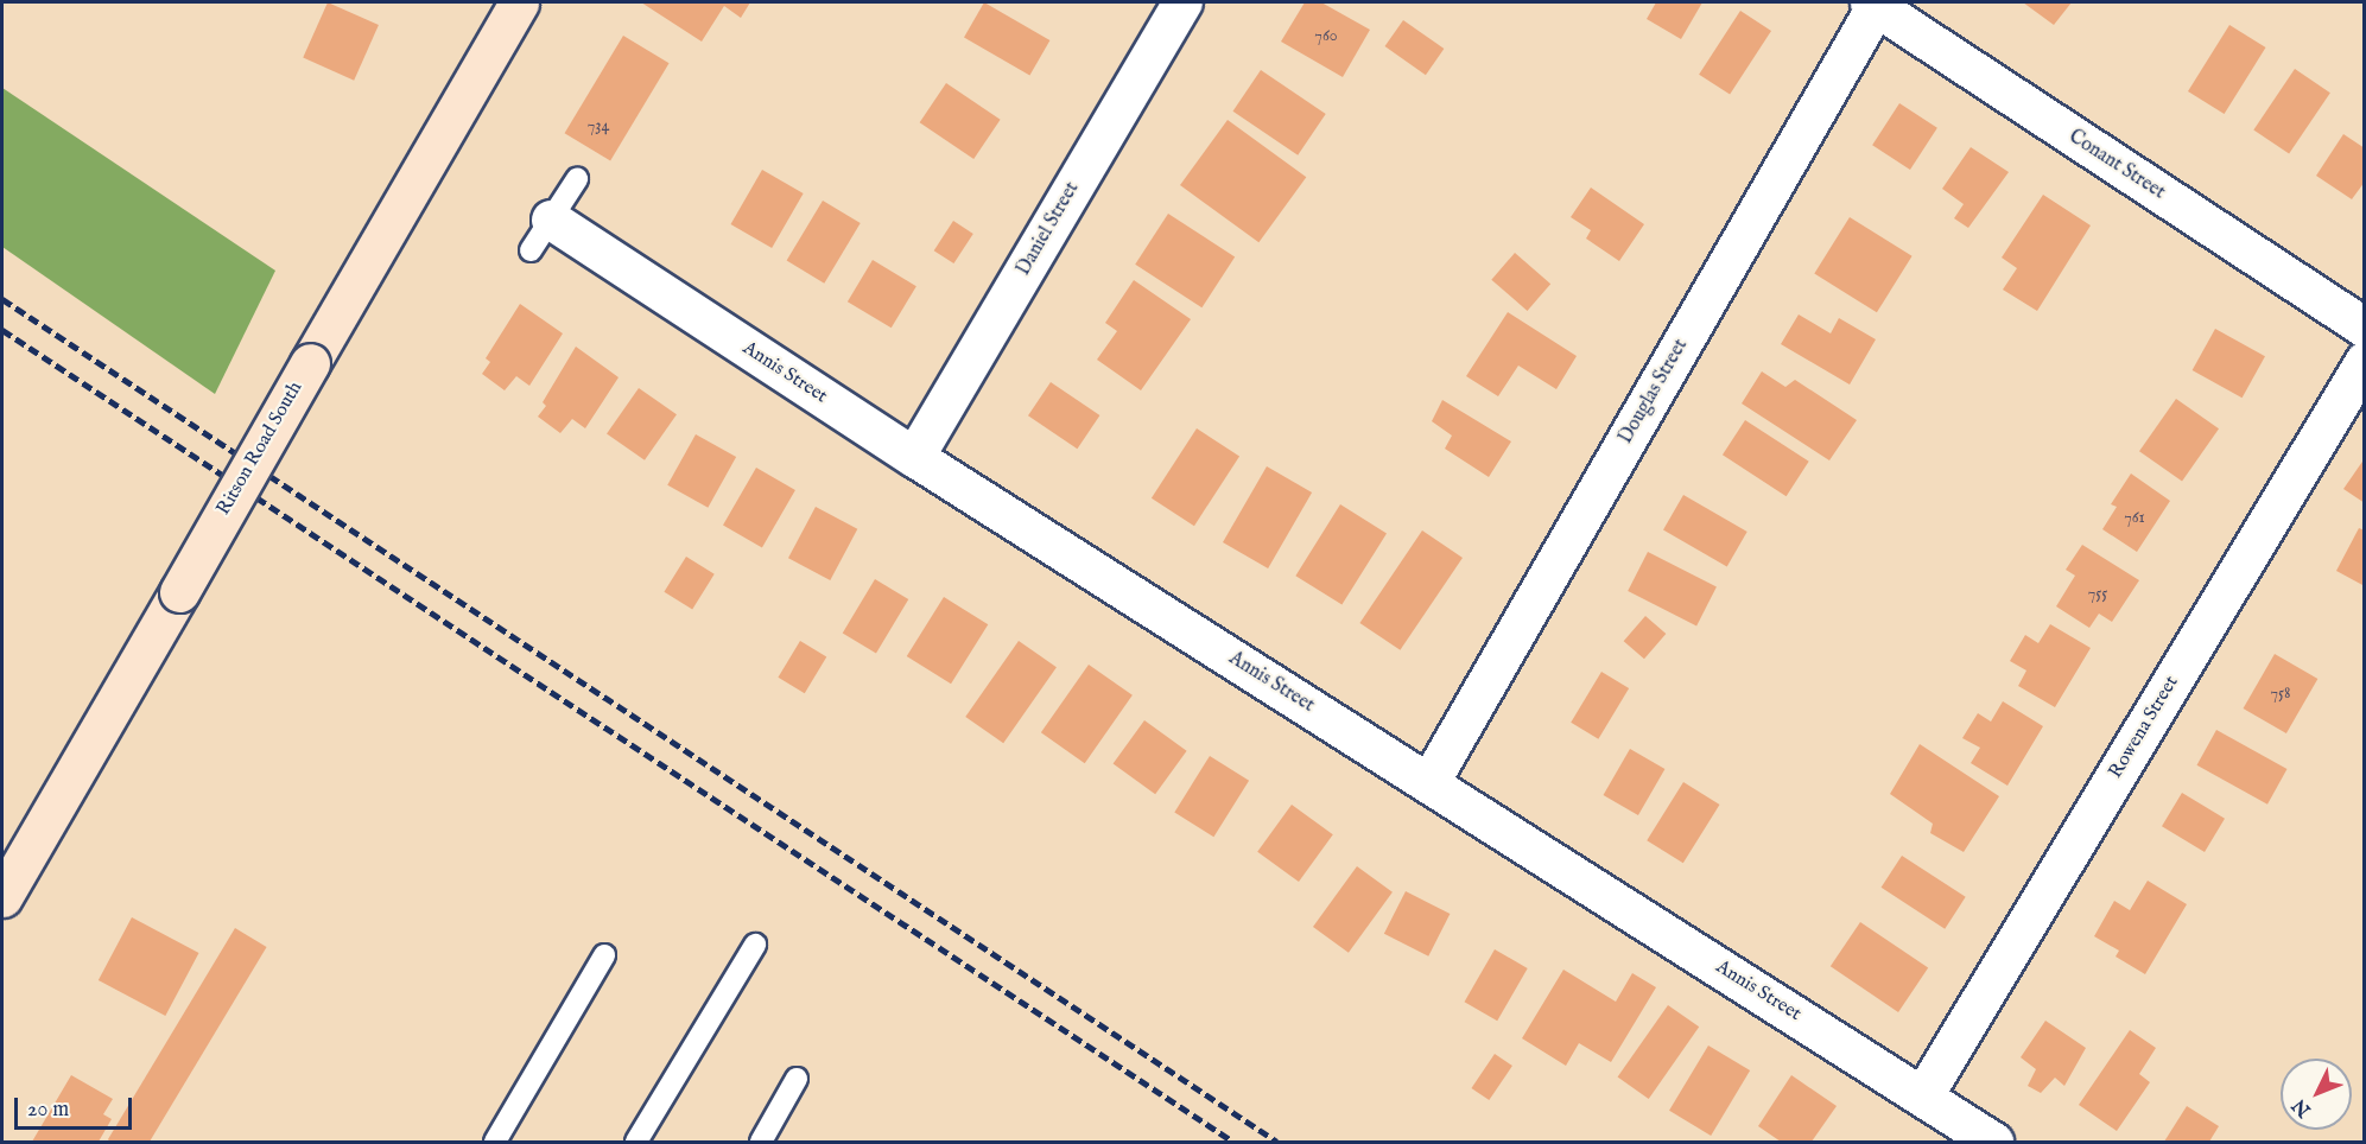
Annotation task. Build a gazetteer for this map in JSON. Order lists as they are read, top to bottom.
{
  "streets": {
    "main road": ["Ritson Road South"],
    "street": [
      "Conant Street",
      "Daniel Street",
      "Annis Street",
      "Douglas Street",
      "Rowena Street"
    ]
  },
  "crossings": [
    ["Conant Street", "Douglas Street"],
    ["Daniel Street", "Annis Street"],
    ["Annis Street", "Douglas Street"],
    ["Annis Street", "Rowena Street"]
  ],
  "house_numbers": [
    "760",
    "734",
    "761",
    "755",
    "758"
  ],
  "scale_bar": "20 m",
  "north": "bottom left"
}
